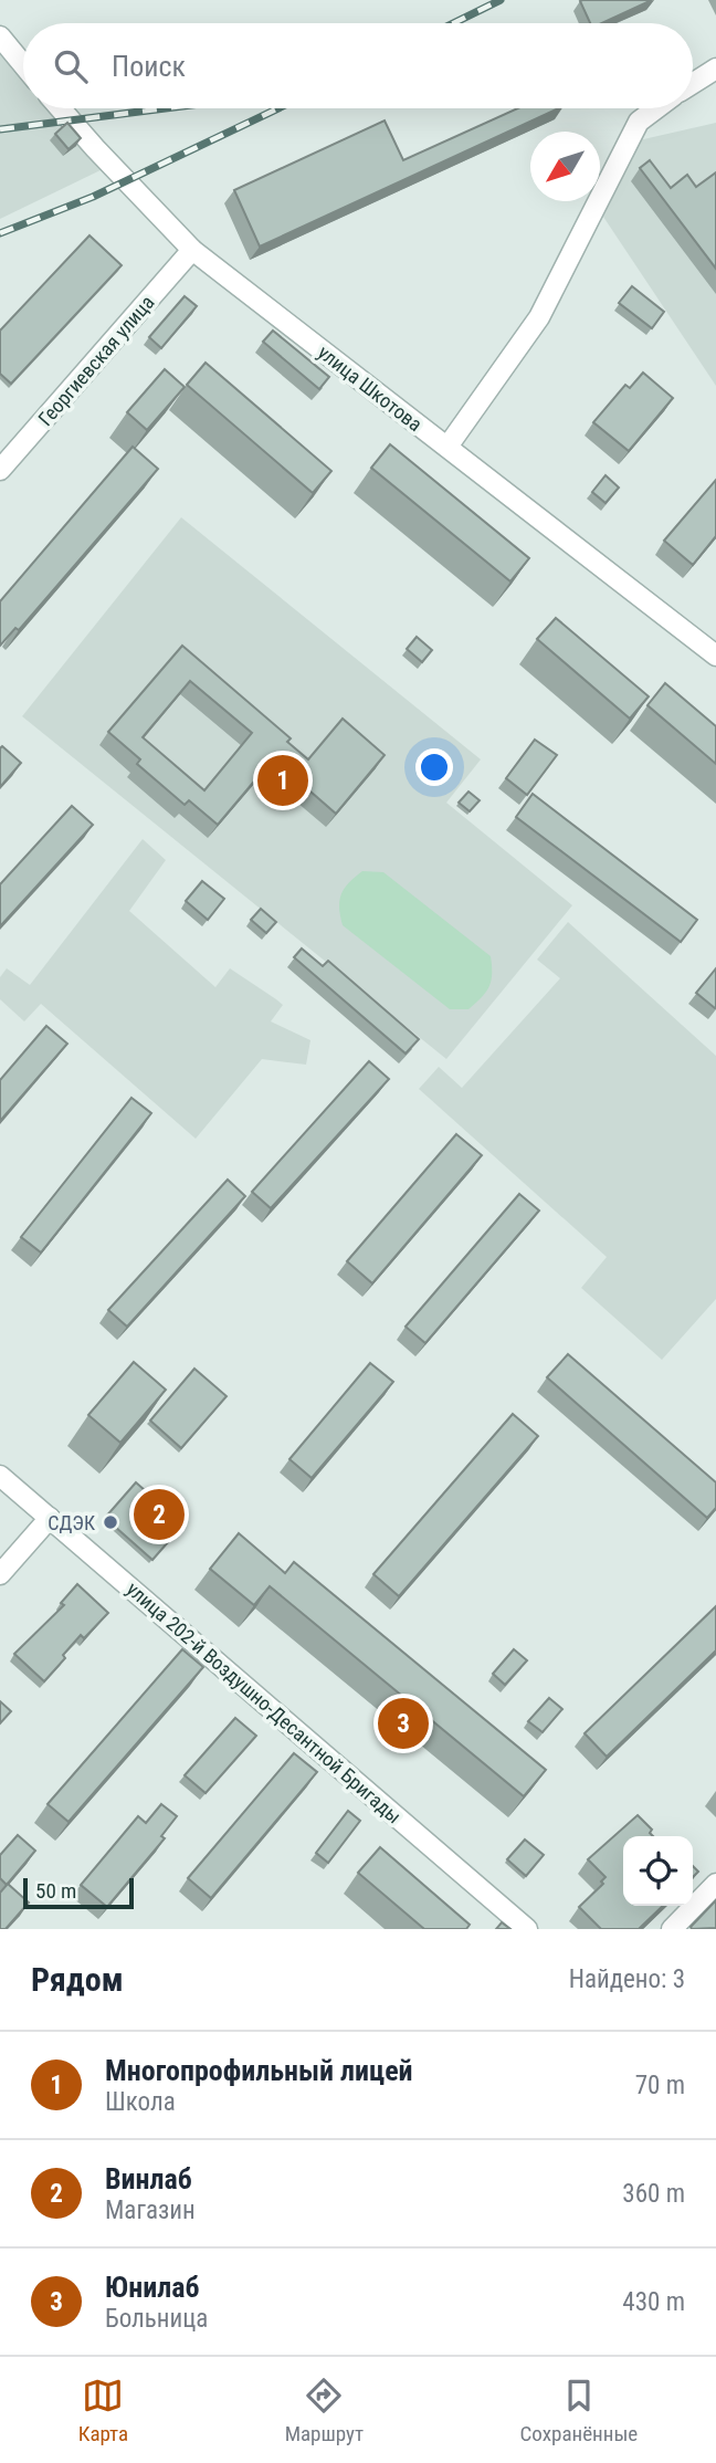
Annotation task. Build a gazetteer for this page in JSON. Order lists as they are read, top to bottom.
{
  "streets": {
    "street": ["Георгиевская улица", "улица Шкотова", "улица 202-й Воздушно-Десантной Бригады"]
  },
  "crossings": [
    ["Георгиевская улица", "улица Шкотова"]
  ],
  "places": ["СДЭК"],
  "scale_bar": "50 m",
  "north": "bottom left",
  "page": {
    "search": "Поиск",
    "pins": ["1", "2", "3"],
    "scale": "50 m",
    "heading": ["Рядом", "Найдено: 3"],
    "list": [
      {
        "mark": "1",
        "name": "Многопрофильный лицей",
        "note": "Школа",
        "value": "70 m"
      },
      {
        "mark": "2",
        "name": "Винлаб",
        "note": "Магазин",
        "value": "360 m"
      },
      {
        "mark": "3",
        "name": "Юнилаб",
        "note": "Больница",
        "value": "430 m"
      }
    ],
    "nav": ["Карта", "Маршрут", "Сохранённые"]
  }
}
